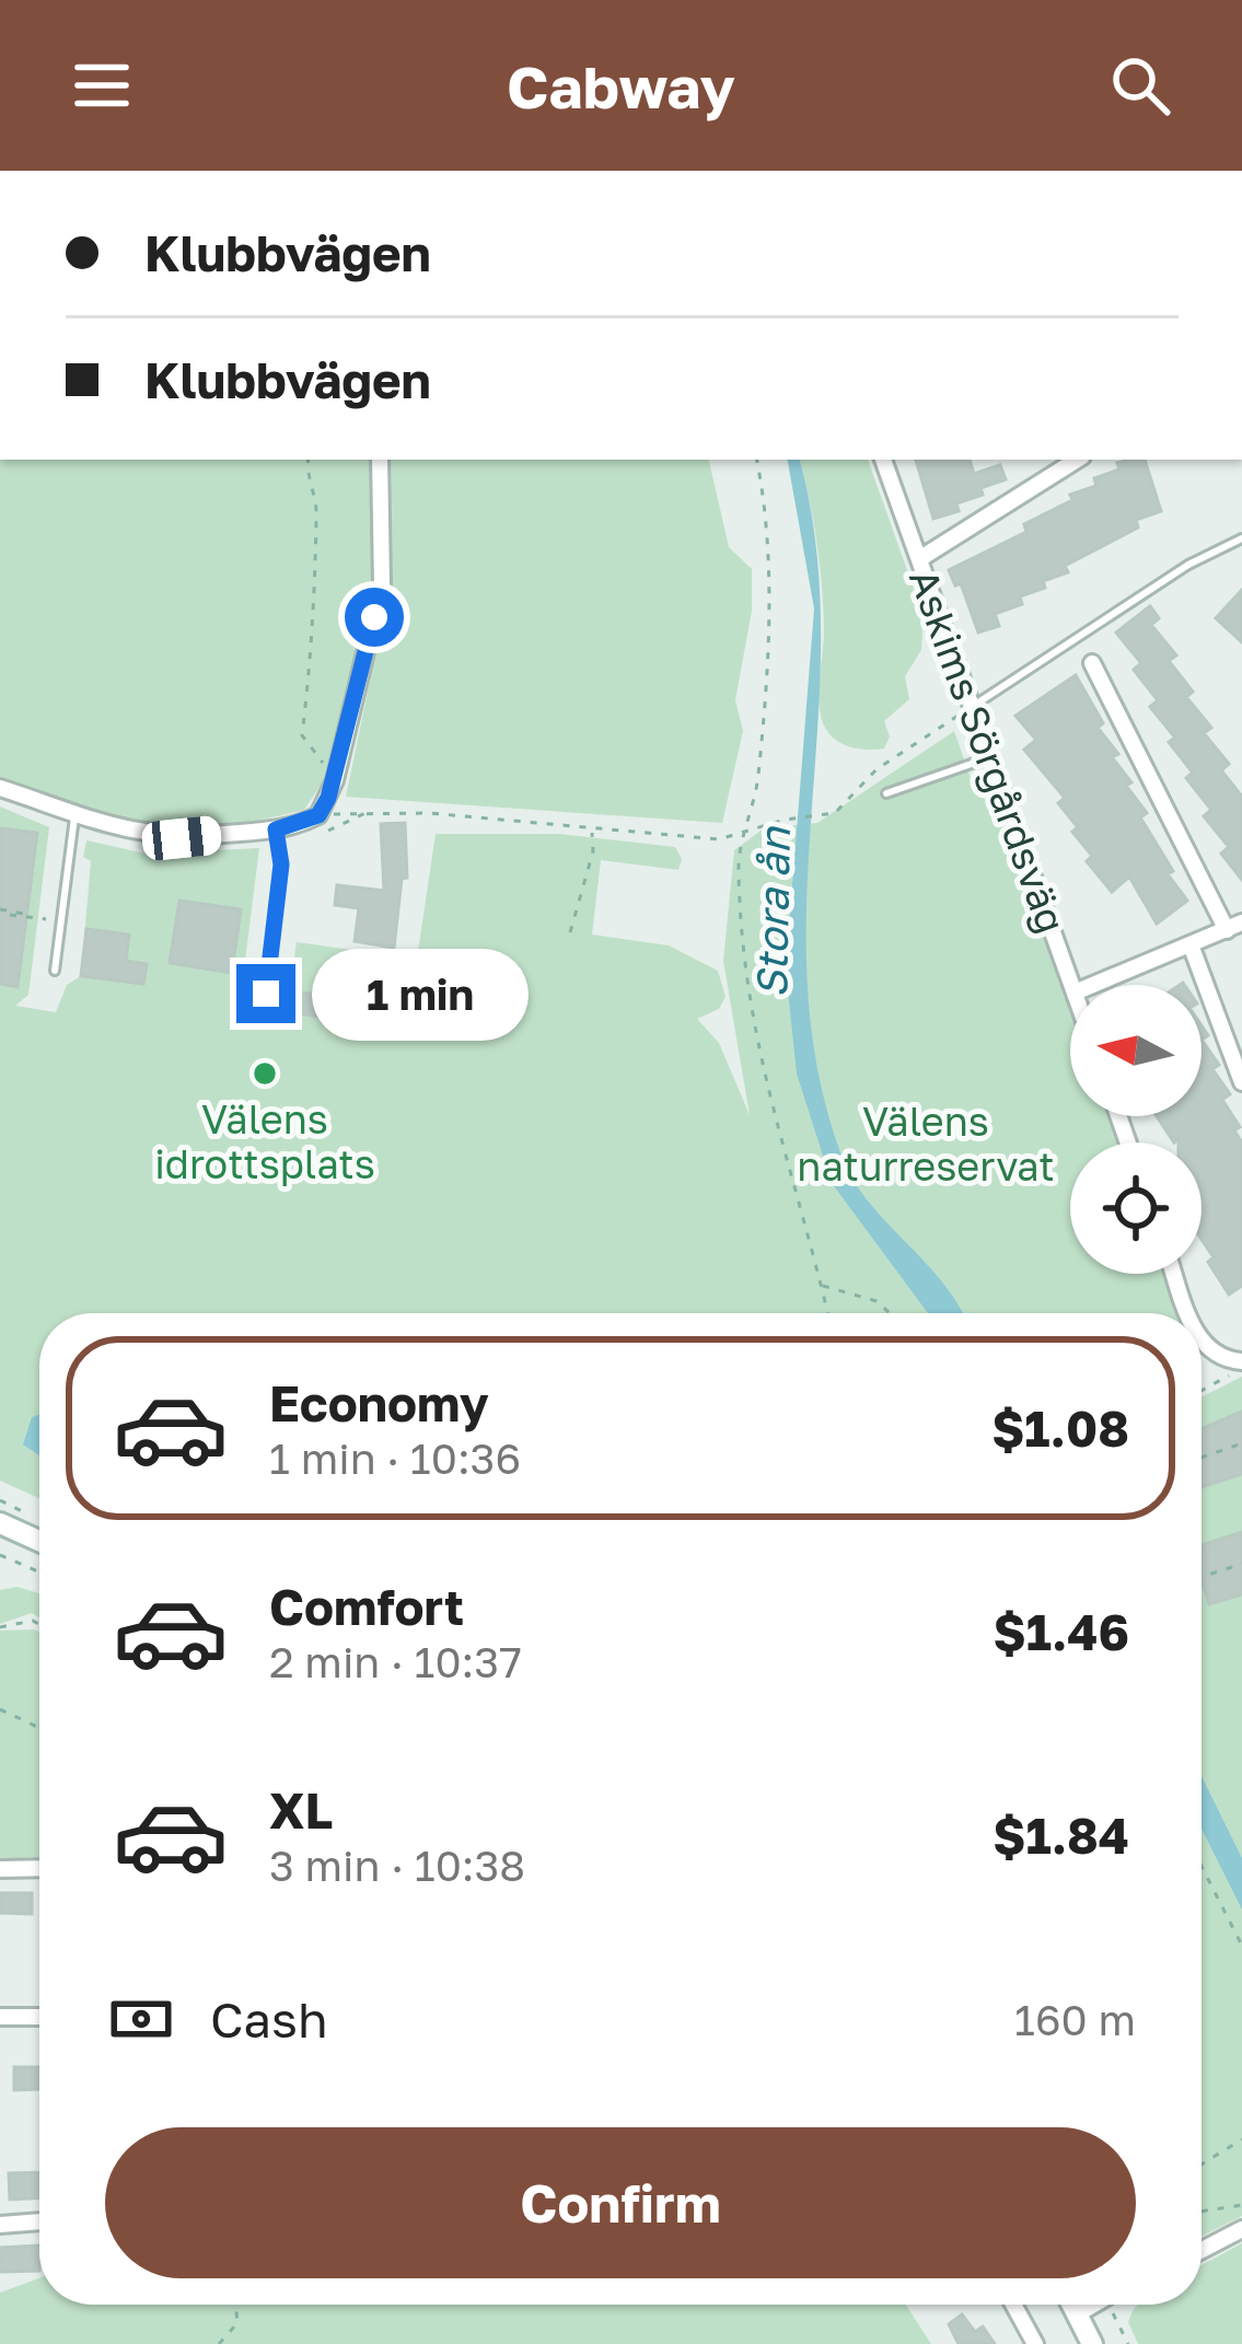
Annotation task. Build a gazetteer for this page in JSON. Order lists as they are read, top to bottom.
{
  "streets": {
    "street": ["Askims Sörgårdsväg"]
  },
  "water": ["Stora ån"],
  "parks": ["Välens naturreservat"],
  "places": ["Välens idrottsplats"],
  "north": "left",
  "page": {
    "header": "Cabway",
    "banner": ["Klubbvägen", "Klubbvägen"],
    "bubble": "1 min",
    "list": [
      {
        "name": "Economy",
        "note": "1 min · 10:36",
        "value": "$1.08"
      },
      {
        "name": "Comfort",
        "note": "2 min · 10:37",
        "value": "$1.46"
      },
      {
        "name": "XL",
        "note": "3 min · 10:38",
        "value": "$1.84"
      }
    ],
    "pay": ["Cash", "160 m"],
    "buttons": "Confirm"
  }
}
